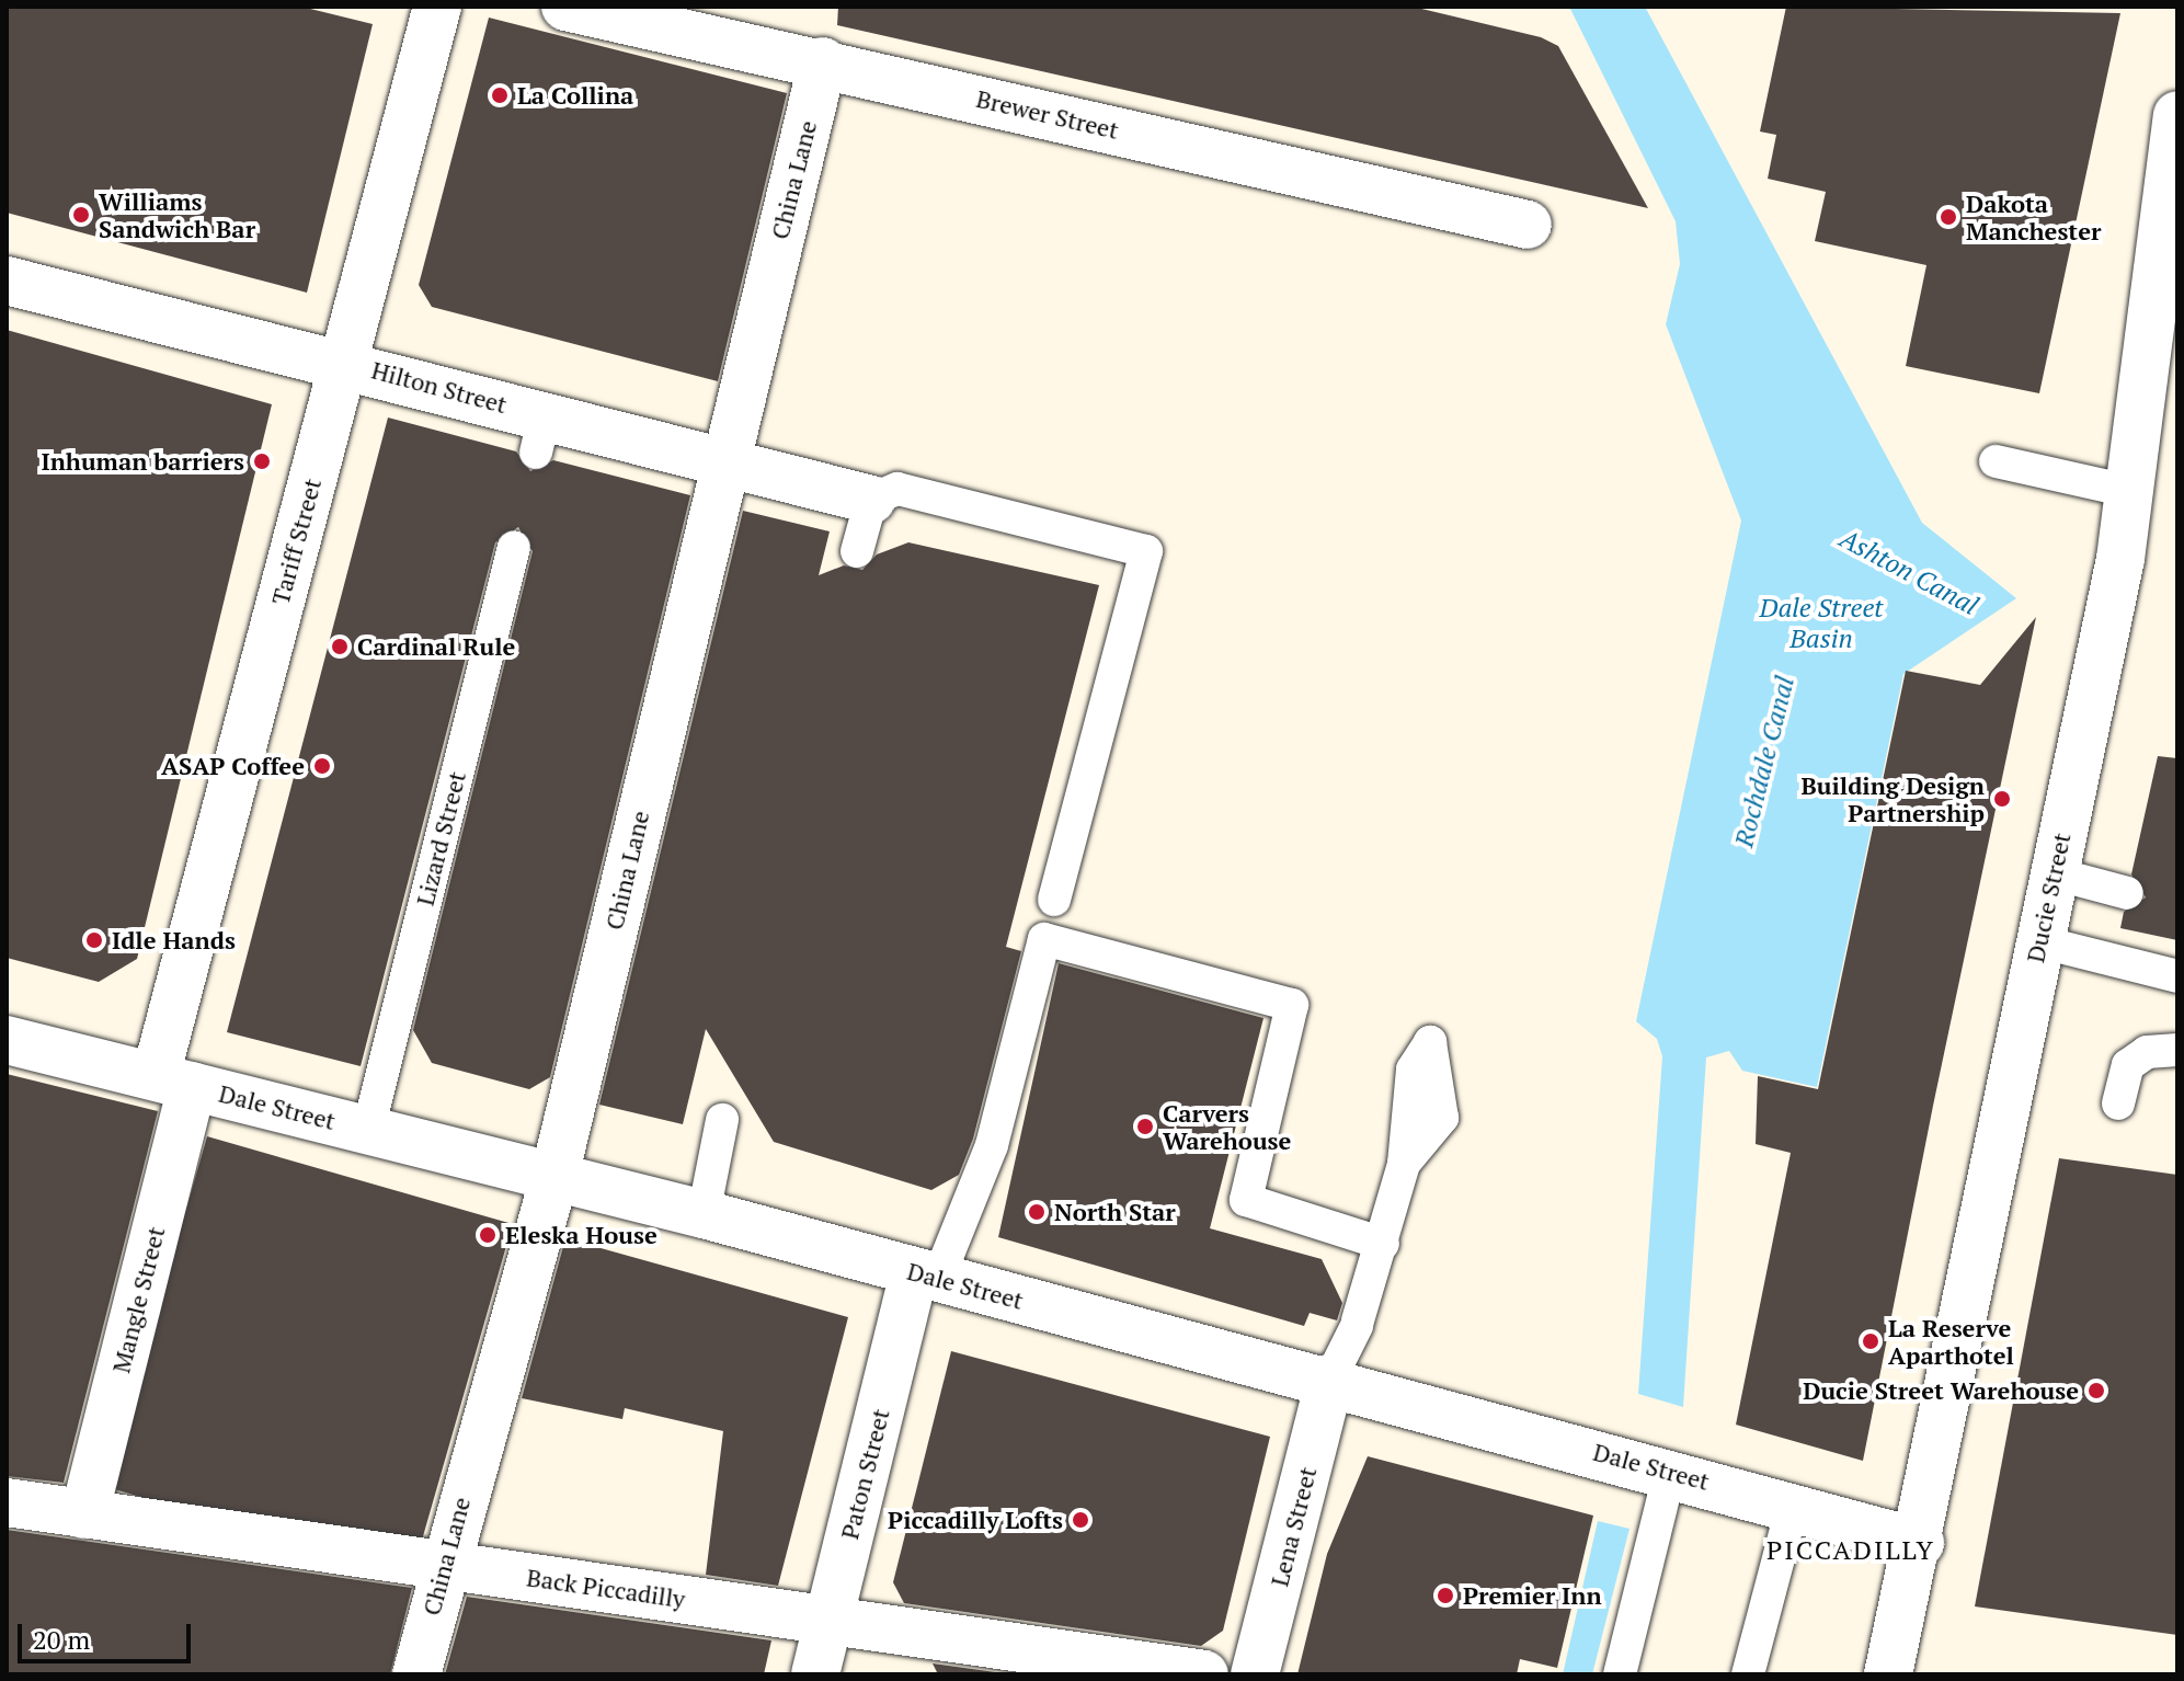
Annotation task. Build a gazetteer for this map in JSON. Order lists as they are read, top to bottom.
{
  "streets": {
    "street": [
      "Brewer Street",
      "China Lane",
      "Hilton Street",
      "Tariff Street",
      "Ducie Street",
      "Dale Street",
      "Mangle Street",
      "Paton Street",
      "Lena Street",
      "Back Piccadilly"
    ],
    "lane": ["Lizard Street"]
  },
  "crossings": [
    ["Brewer Street", "China Lane"],
    ["China Lane", "Hilton Street"],
    ["China Lane", "Dale Street"],
    ["China Lane", "Back Piccadilly"],
    ["Hilton Street", "Tariff Street"],
    ["Tariff Street", "Dale Street"],
    ["Tariff Street", "Mangle Street"],
    ["Lizard Street", "Dale Street"],
    ["Ducie Street", "Dale Street"],
    ["Dale Street", "Mangle Street"],
    ["Dale Street", "Paton Street"],
    ["Dale Street", "Lena Street"],
    ["Mangle Street", "Back Piccadilly"],
    ["Paton Street", "Back Piccadilly"]
  ],
  "districts": ["PICCADILLY"],
  "water": ["Ashton Canal", "Dale Street Basin", "Rochdale Canal"],
  "places": [
    "La Collina",
    "Williams Sandwich Bar",
    "Dakota Manchester",
    "Inhuman barriers",
    "Cardinal Rule",
    "ASAP Coffee",
    "Building Design Partnership",
    "Idle Hands",
    "Carvers Warehouse",
    "North Star",
    "Eleska House",
    "La Reserve Aparthotel",
    "Ducie Street Warehouse",
    "Piccadilly Lofts",
    "Premier Inn"
  ],
  "scale_bar": "20 m"
}
